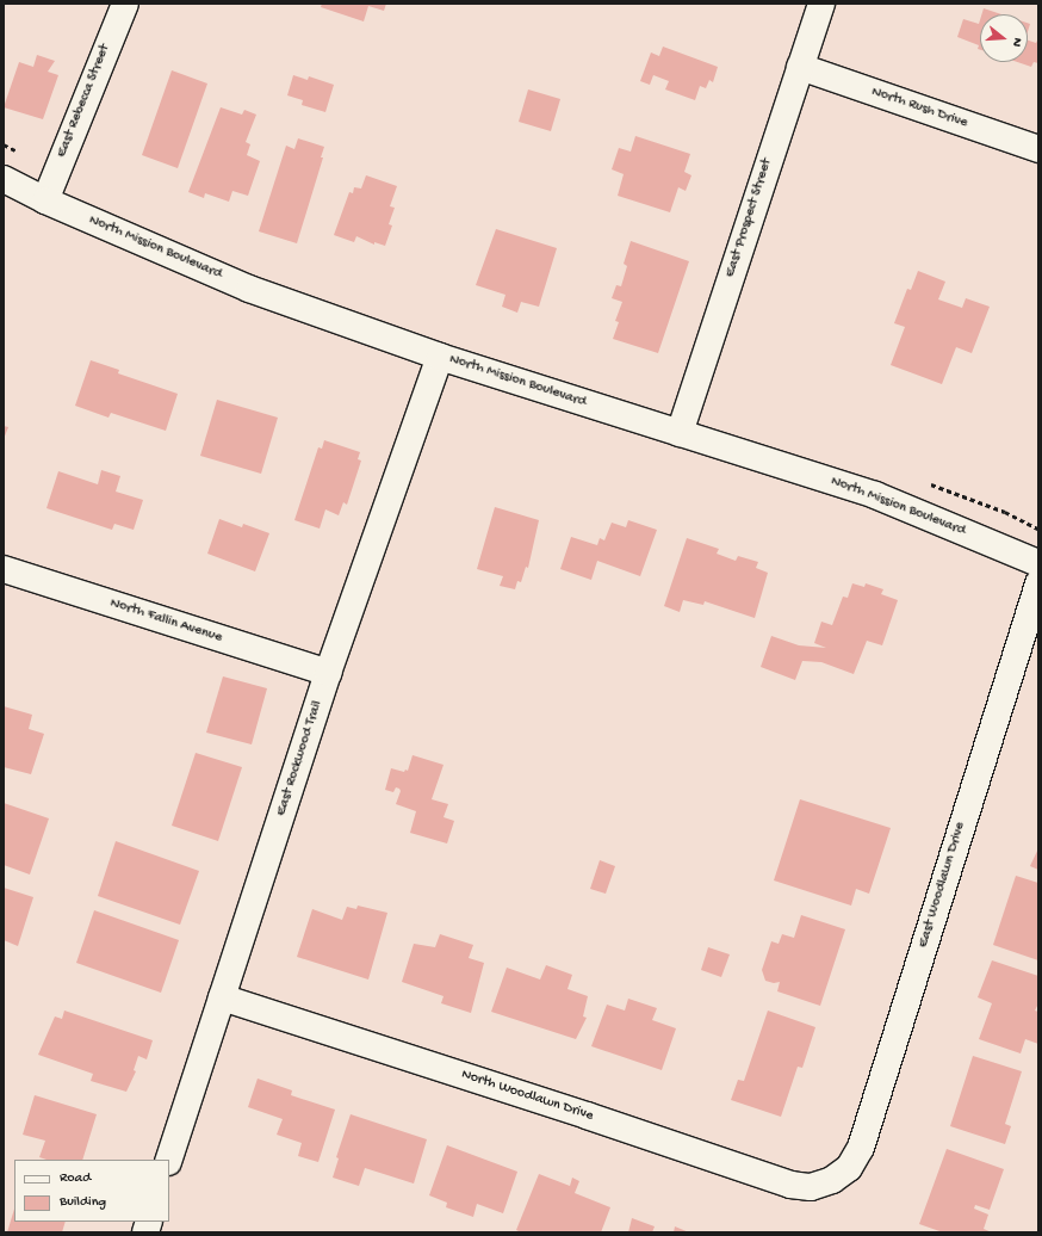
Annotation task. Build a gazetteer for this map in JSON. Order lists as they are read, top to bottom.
{
  "streets": {
    "street": [
      "East Rebecca Street",
      "North Rush Drive",
      "East Prospect Street",
      "North Mission Boulevard",
      "North Fallin Avenue",
      "East Rockwood Trail",
      "East Woodlawn Drive",
      "North Woodlawn Drive"
    ]
  },
  "crossings": [
    ["East Rebecca Street", "North Mission Boulevard"],
    ["North Rush Drive", "East Prospect Street"],
    ["East Prospect Street", "North Mission Boulevard"],
    ["North Mission Boulevard", "East Rockwood Trail"],
    ["North Fallin Avenue", "East Rockwood Trail"],
    ["East Rockwood Trail", "North Woodlawn Drive"],
    ["East Woodlawn Drive", "North Woodlawn Drive"]
  ],
  "legend": ["Road", "Building"],
  "north": "right"
}
